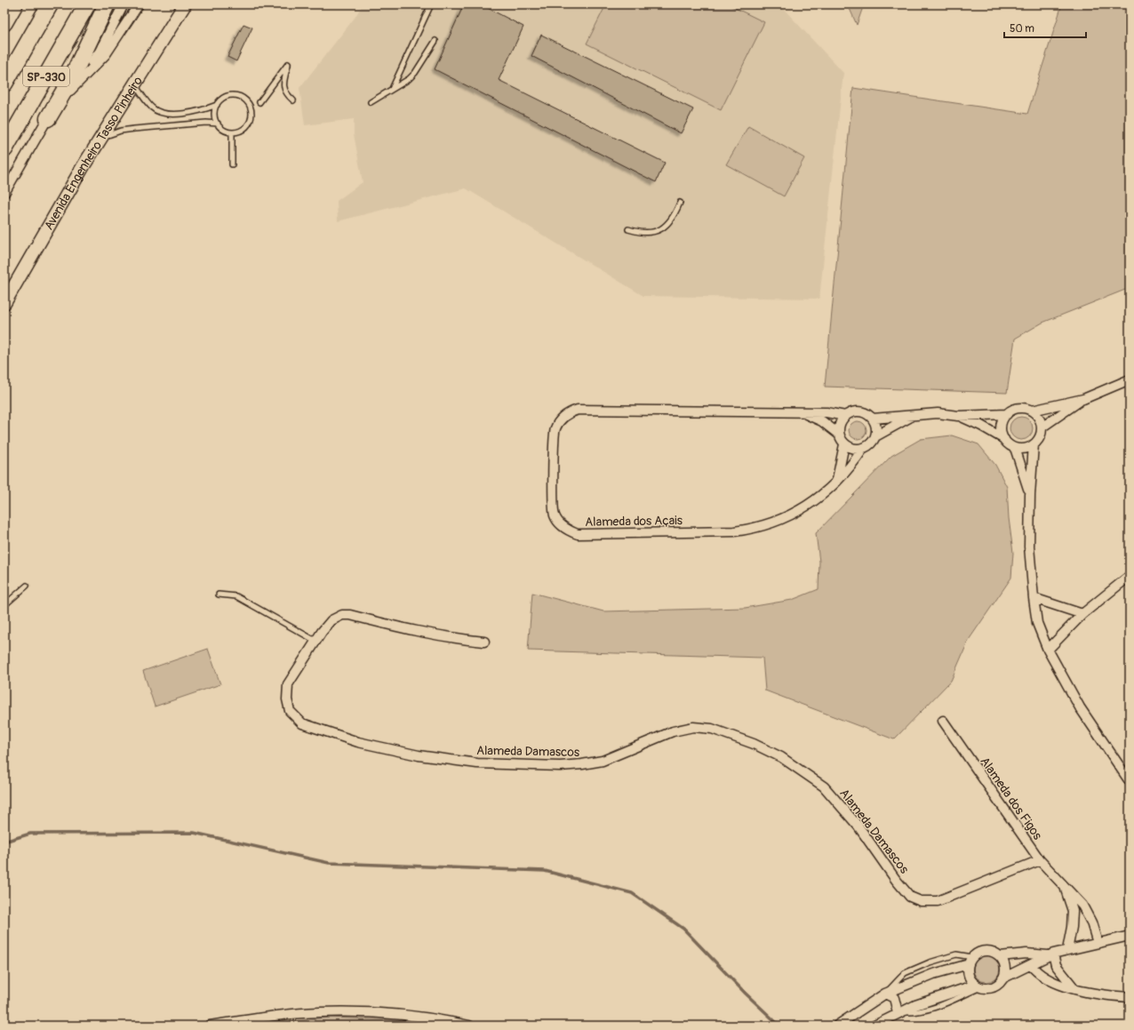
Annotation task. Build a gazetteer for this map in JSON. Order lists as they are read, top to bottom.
{
  "streets": {
    "highway": ["SP-330"],
    "main road": ["Avenida Engenheiro Tasso Pinheiro"],
    "street": ["Alameda dos Açais", "Alameda Damascos", "Alameda dos Figos"]
  },
  "crossings": [
    ["Alameda Damascos", "Alameda dos Figos"]
  ],
  "scale_bar": "50 m"
}
